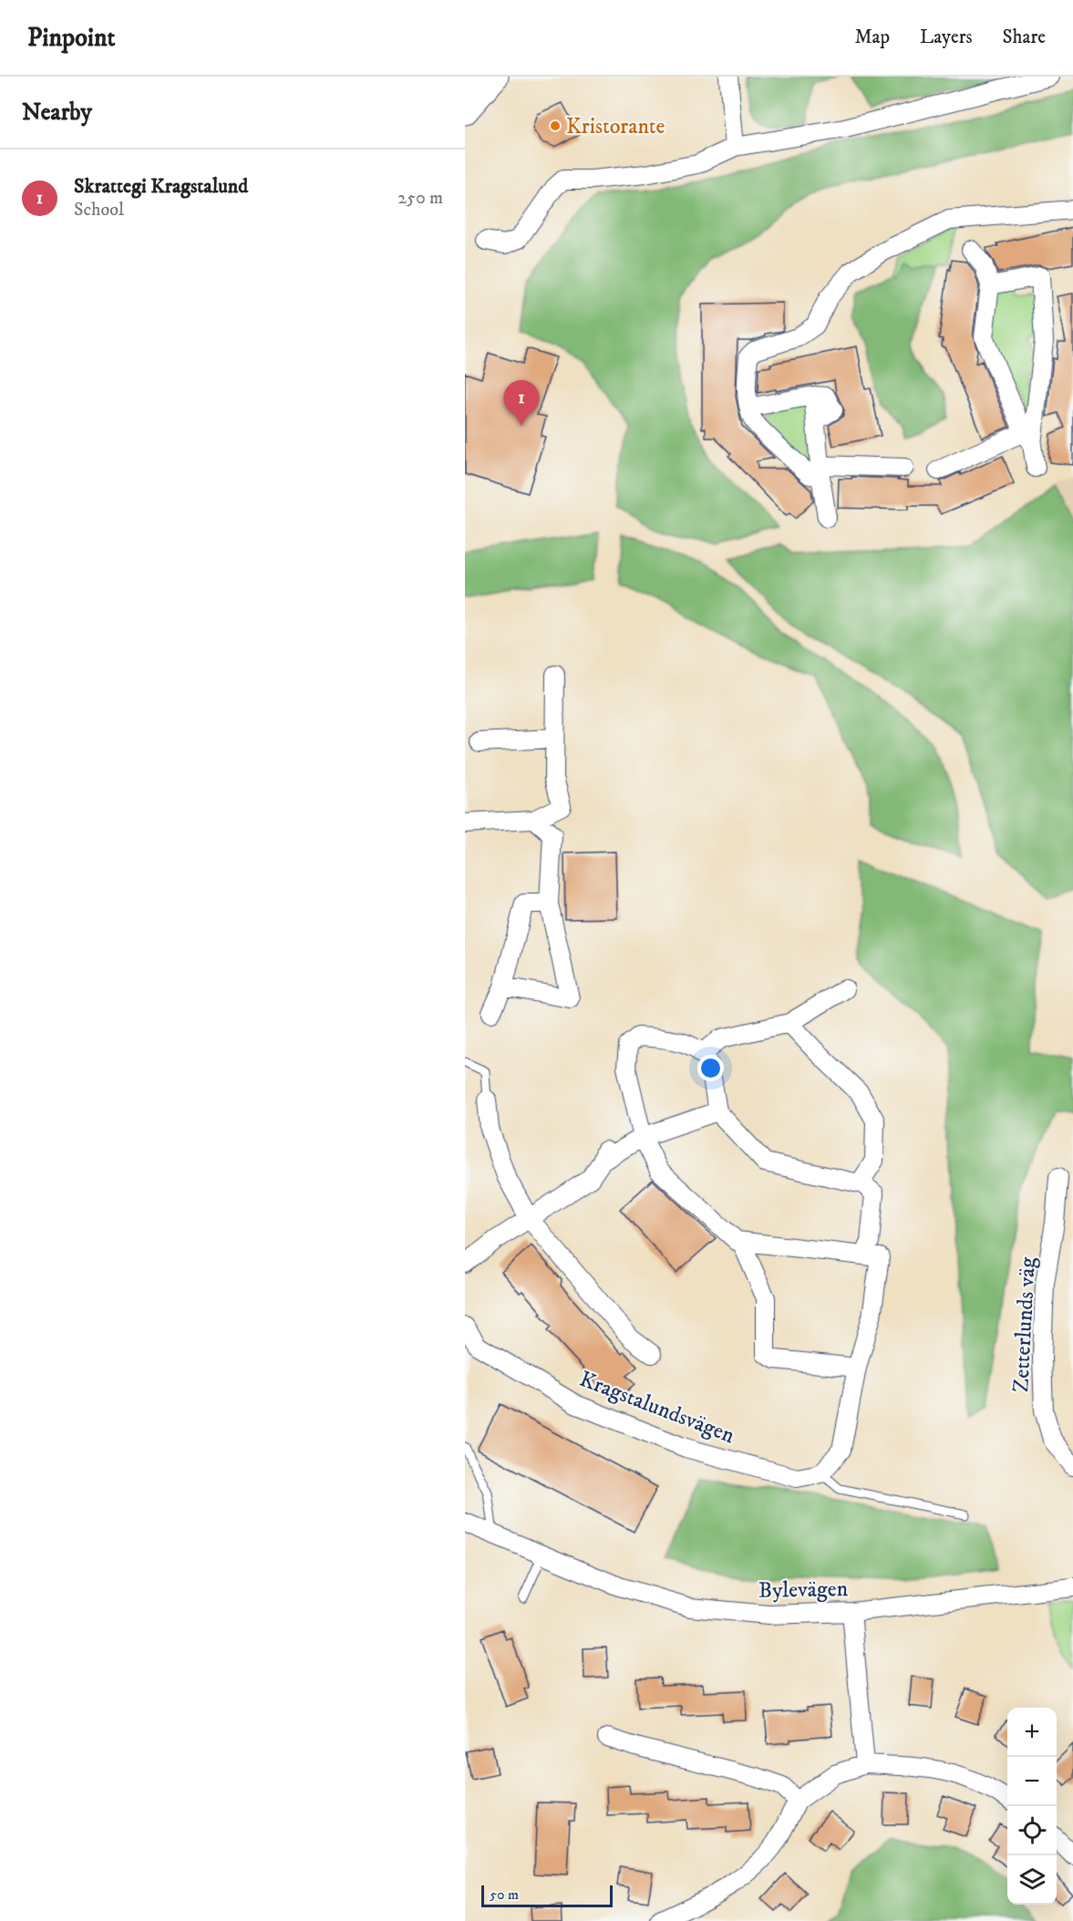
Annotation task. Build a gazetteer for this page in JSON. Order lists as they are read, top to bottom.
{
  "streets": {
    "street": ["Zetterlunds väg", "Kragstalundsvägen", "Bylevägen"]
  },
  "places": ["Kristorante"],
  "scale_bar": "50 m",
  "page": {
    "header": "Pinpoint",
    "nav": ["Map", "Layers", "Share"],
    "heading": "Nearby",
    "list": [
      {
        "mark": "1",
        "name": "Skrattegi Kragstalund",
        "note": "School",
        "value": "250 m"
      }
    ],
    "pins": "1",
    "map_buttons": ["+", "−"],
    "scale": "50 m"
  }
}
